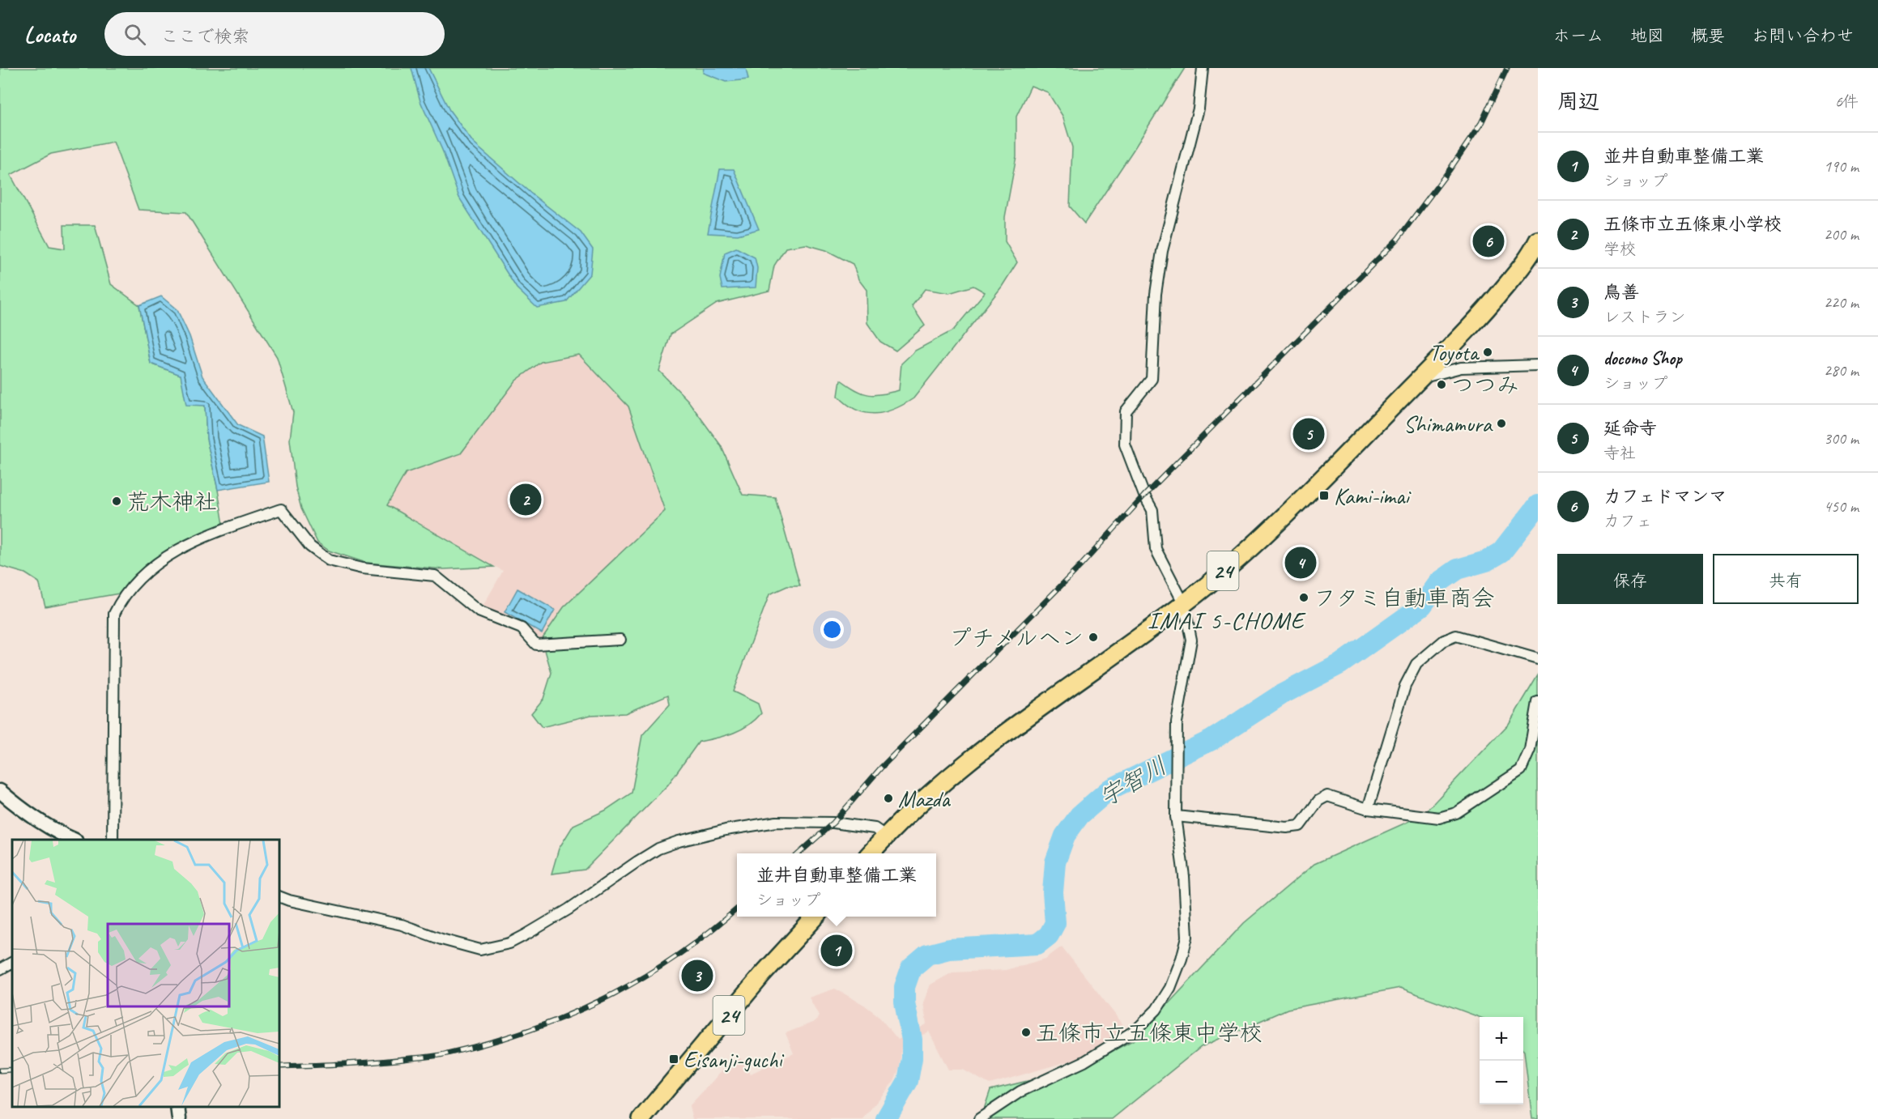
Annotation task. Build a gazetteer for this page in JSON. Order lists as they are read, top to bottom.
{
  "streets": {
    "highway": ["24"]
  },
  "districts": ["IMAI 5-CHOME"],
  "water": ["宇智川"],
  "places": {
    "other": [
      "Toyota",
      "つつみ",
      "Shimamura",
      "荒木神社",
      "フタミ自動車商会",
      "プチメルヘン",
      "Mazda",
      "五條市立五條東中学校"
    ],
    "transit": ["Kami-imai", "Eisanji-guchi"]
  },
  "page": {
    "header": "Locato",
    "search": "ここで検索",
    "nav": [
      "ホーム",
      "地図",
      "概要",
      "お問い合わせ"
    ],
    "heading": ["周辺", "6件"],
    "list": [
      {
        "mark": "1",
        "name": "並井自動車整備工業",
        "note": "ショップ",
        "value": "190 m"
      },
      {
        "mark": "2",
        "name": "五條市立五條東小学校",
        "note": "学校",
        "value": "200 m"
      },
      {
        "mark": "3",
        "name": "鳥善",
        "note": "レストラン",
        "value": "220 m"
      },
      {
        "mark": "4",
        "name": "docomo Shop",
        "note": "ショップ",
        "value": "280 m"
      },
      {
        "mark": "5",
        "name": "延命寺",
        "note": "寺社",
        "value": "300 m"
      },
      {
        "mark": "6",
        "name": "カフェドマンマ",
        "note": "カフェ",
        "value": "450 m"
      }
    ],
    "pins": [
      "6",
      "5",
      "2",
      "4",
      "1",
      "3"
    ],
    "buttons": ["保存", "共有"],
    "popup": ["並井自動車整備工業", "ショップ"],
    "map_buttons": ["+", "−"]
  }
}
